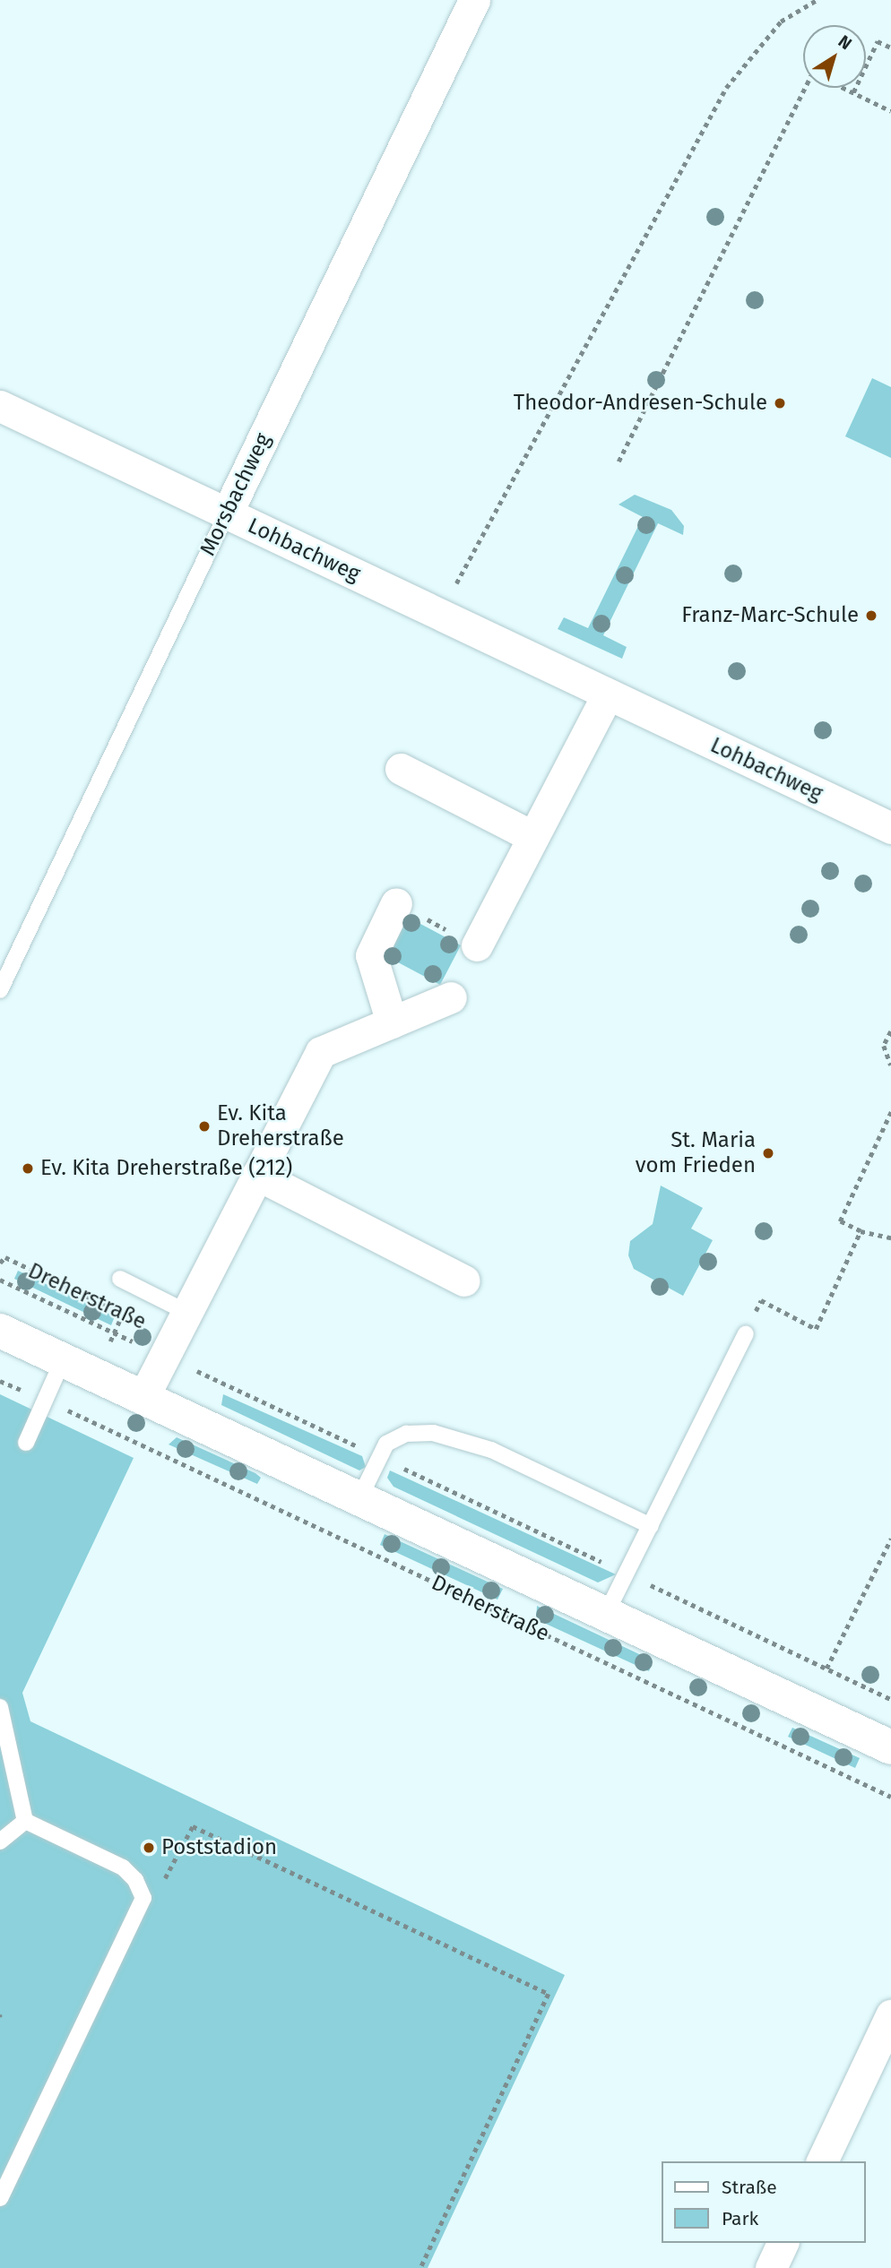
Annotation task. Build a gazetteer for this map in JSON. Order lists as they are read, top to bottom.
{
  "streets": {
    "main road": ["Dreherstraße"],
    "street": ["Morsbachweg", "Lohbachweg"]
  },
  "crossings": [
    ["Morsbachweg", "Lohbachweg"]
  ],
  "places": [
    "Theodor-Andresen-Schule",
    "Franz-Marc-Schule",
    "Ev. Kita Dreherstraße",
    "St. Maria vom Frieden",
    "Ev. Kita Dreherstraße (212)",
    "Poststadion"
  ],
  "legend": ["Straße", "Park"],
  "north": "top right"
}
